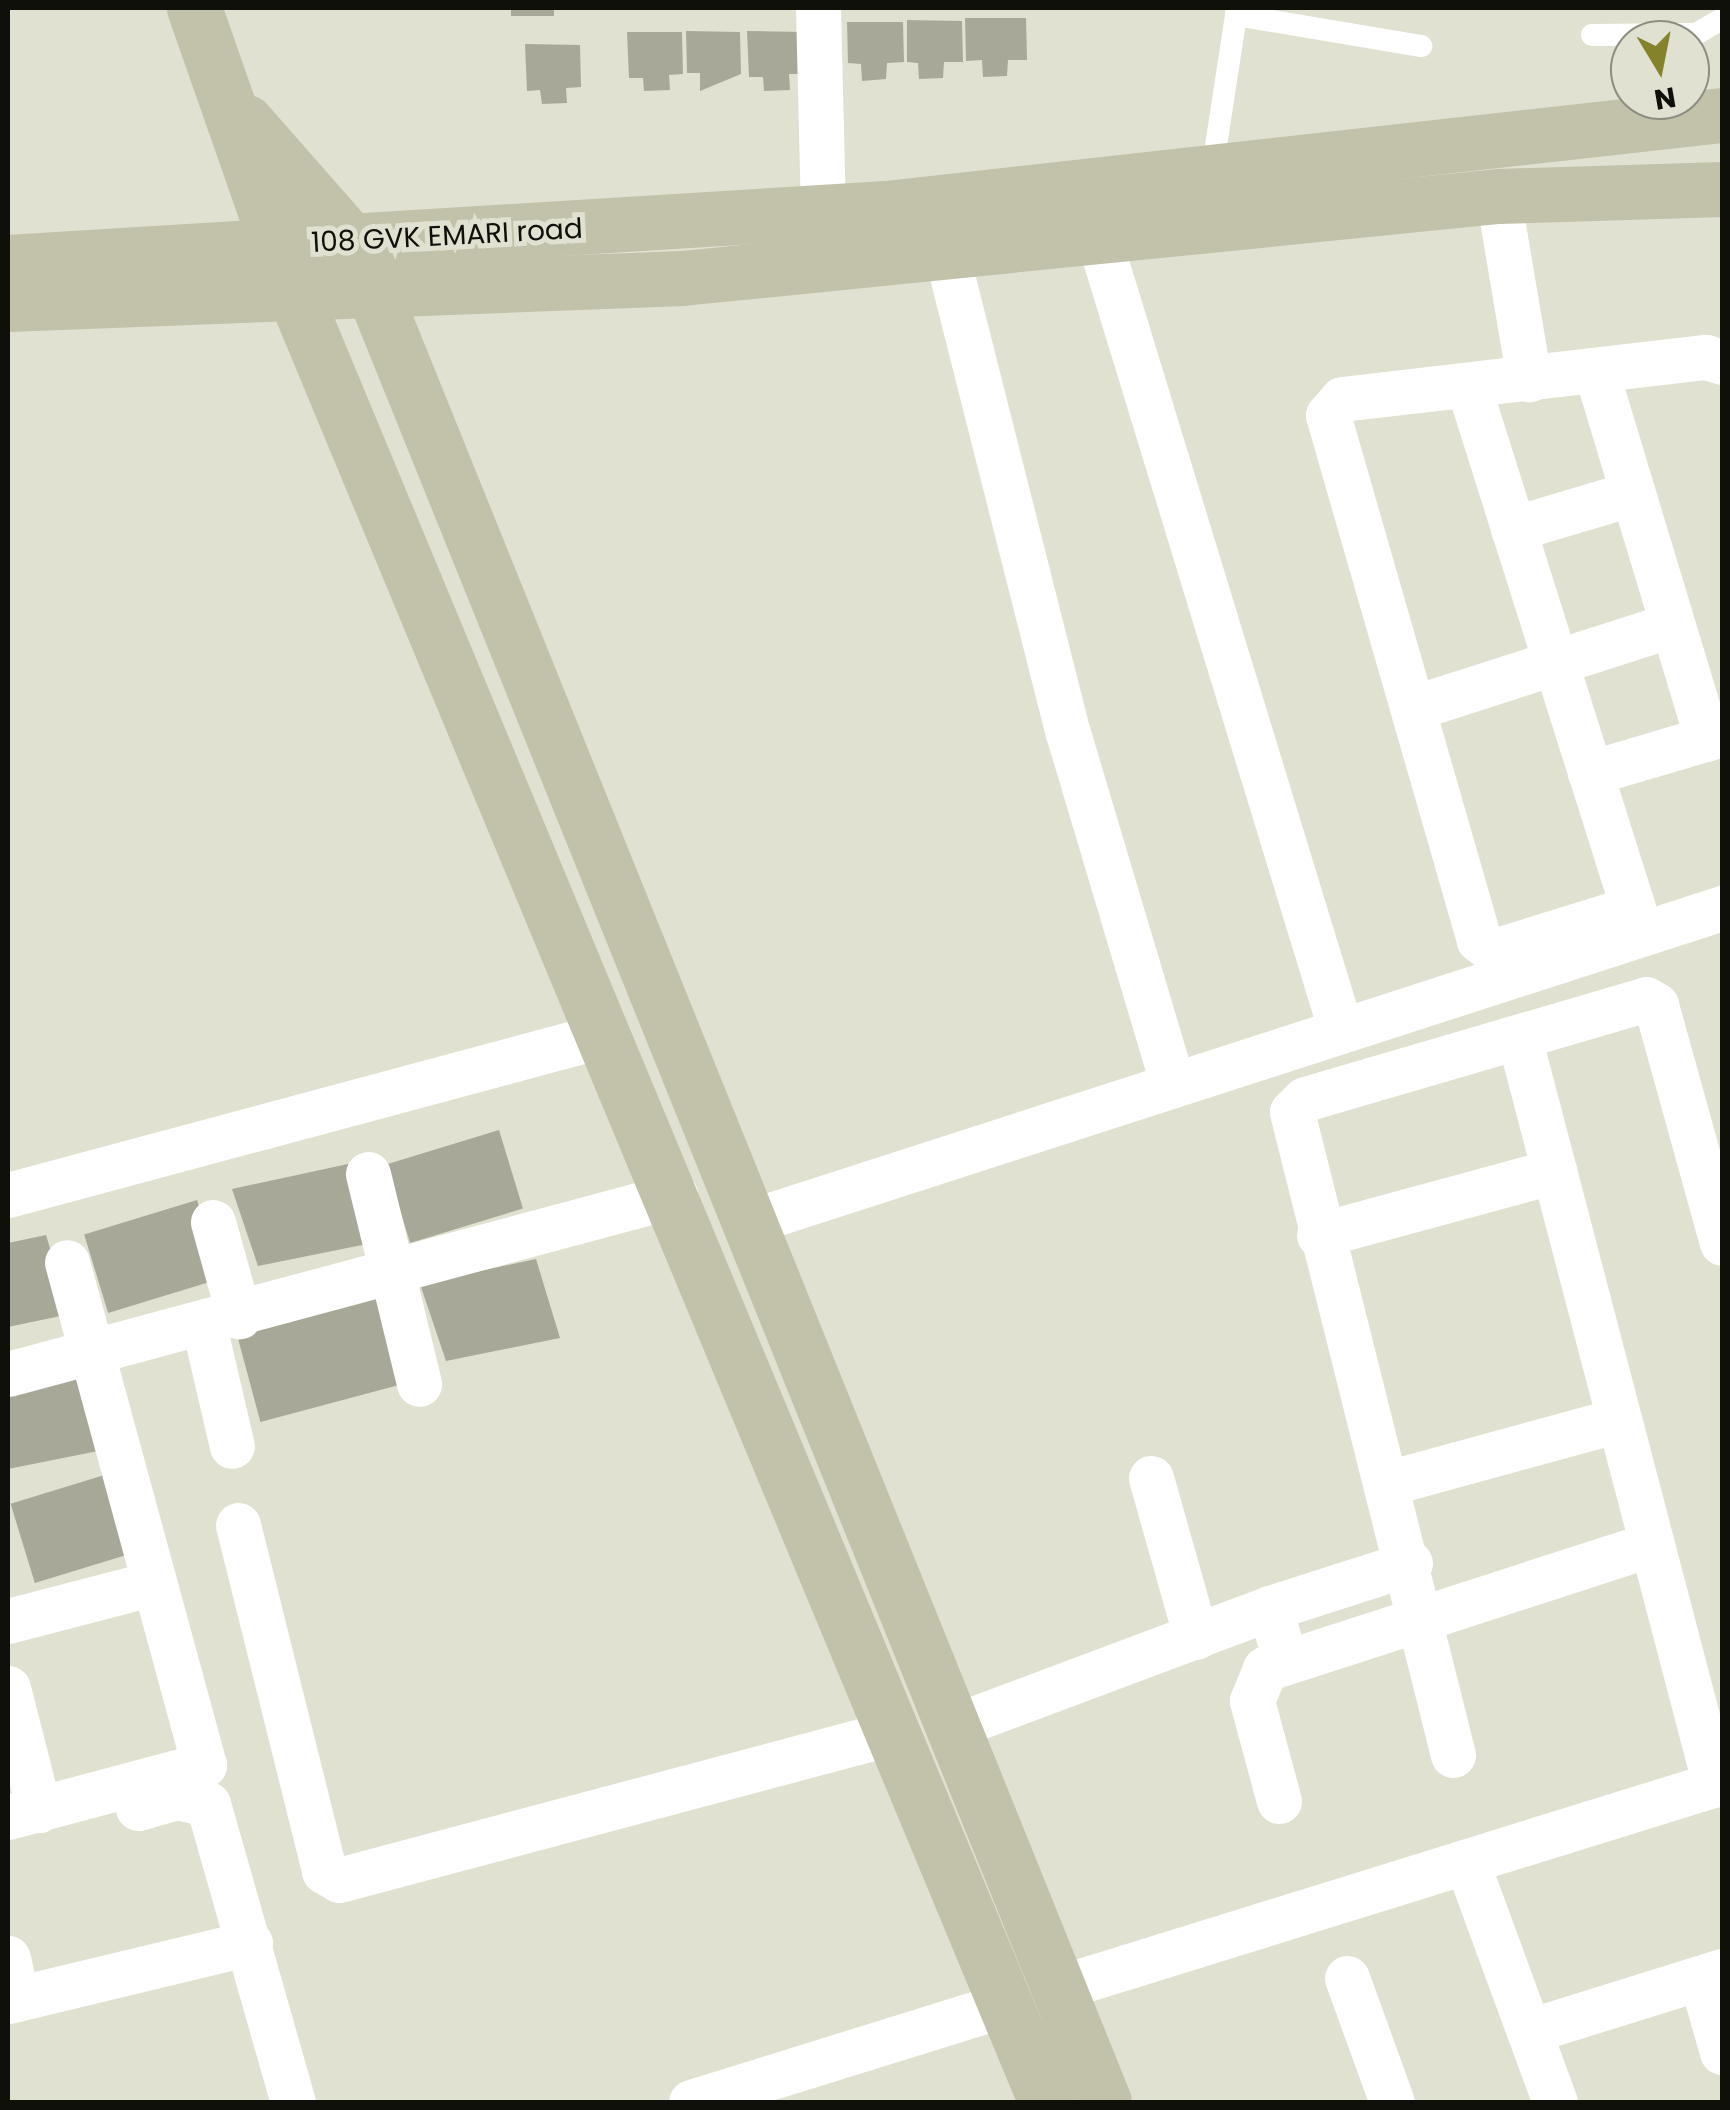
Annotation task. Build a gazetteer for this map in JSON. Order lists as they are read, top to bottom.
{
  "streets": {
    "street": ["108 GVK EMARI road"]
  },
  "north": "bottom"
}
